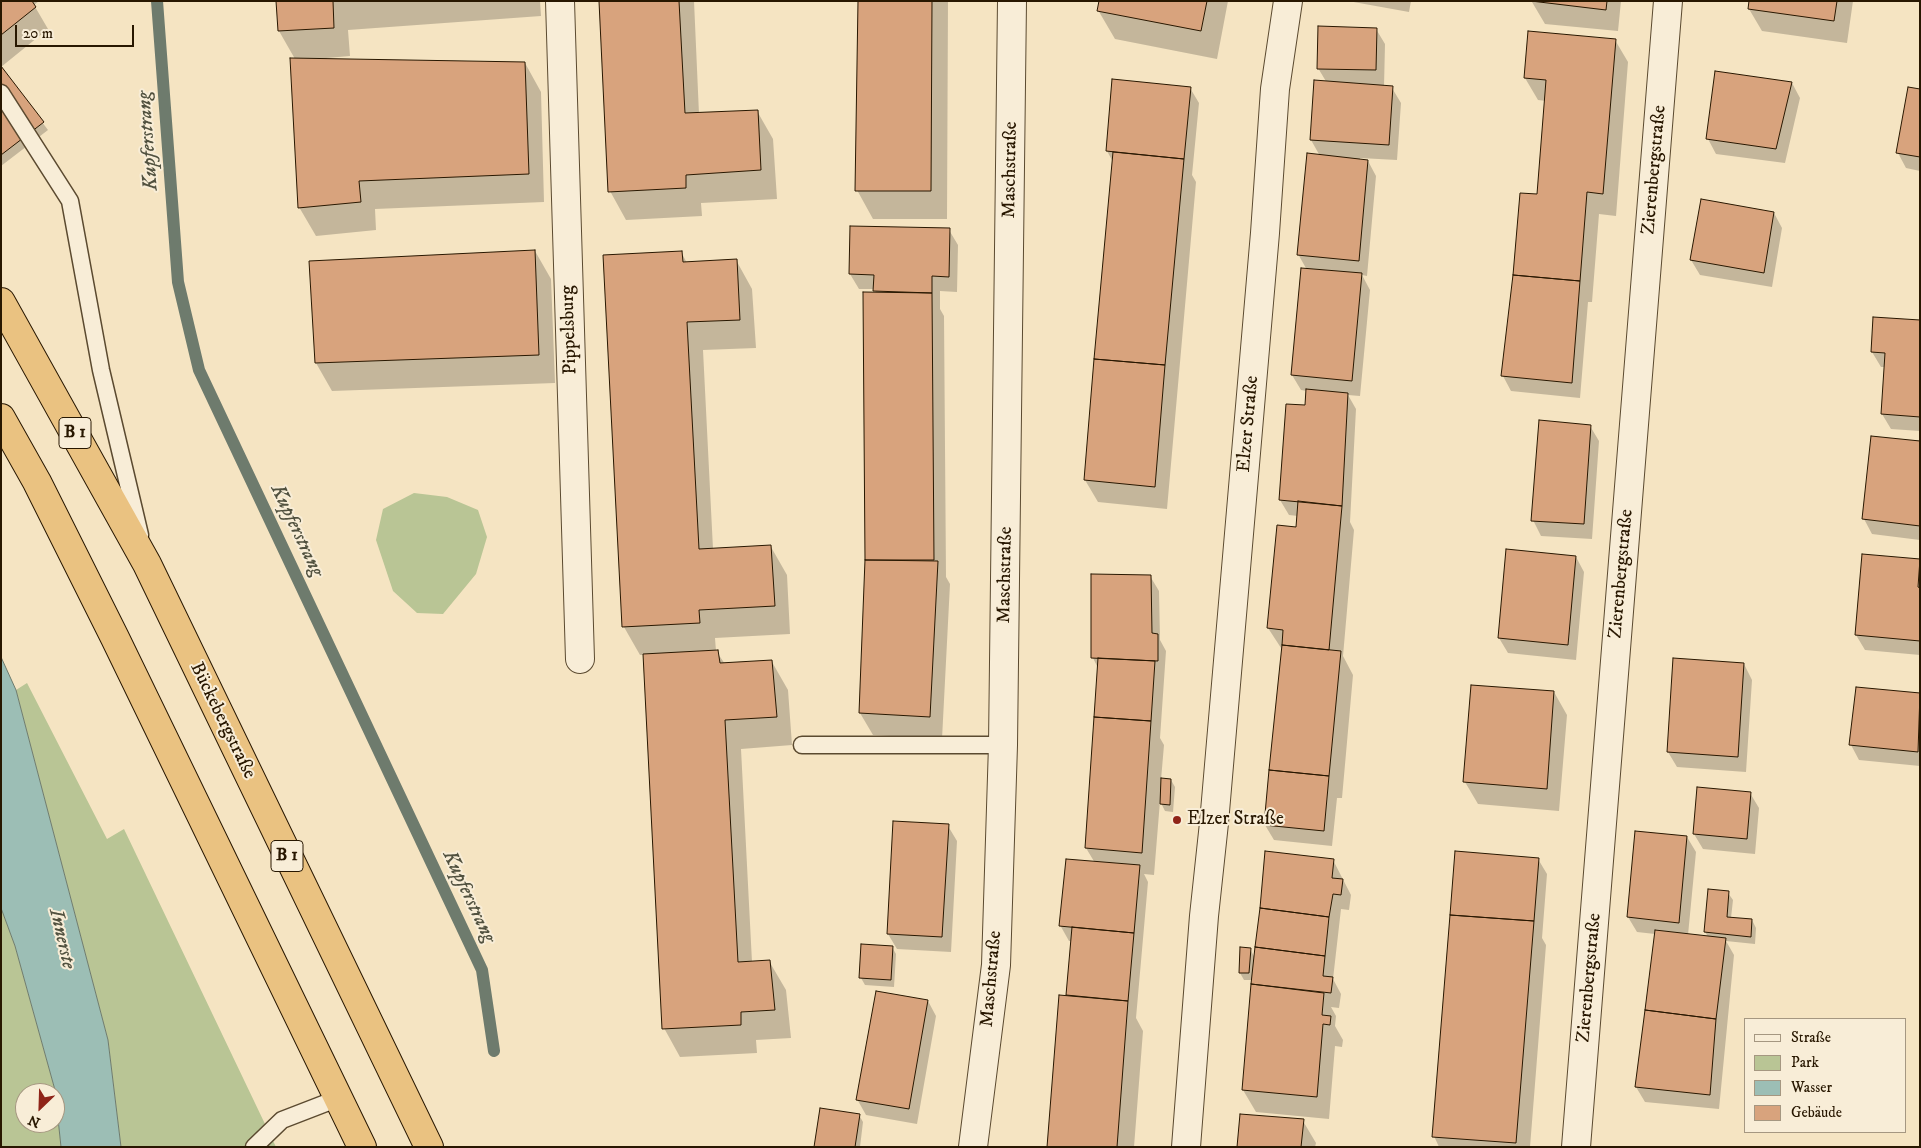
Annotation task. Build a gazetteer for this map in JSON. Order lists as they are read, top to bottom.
{
  "streets": {
    "highway": ["B 1", "Bückebergstraße"],
    "street": [
      "Maschstraße",
      "Zierenbergstraße",
      "Pippelsburg",
      "Elzer Straße"
    ]
  },
  "water": ["Kupferstrang", "Innerste"],
  "places": ["Elzer Straße"],
  "legend": [
    "Straße",
    "Park",
    "Wasser",
    "Gebäude"
  ],
  "scale_bar": "20 m",
  "north": "bottom left"
}
